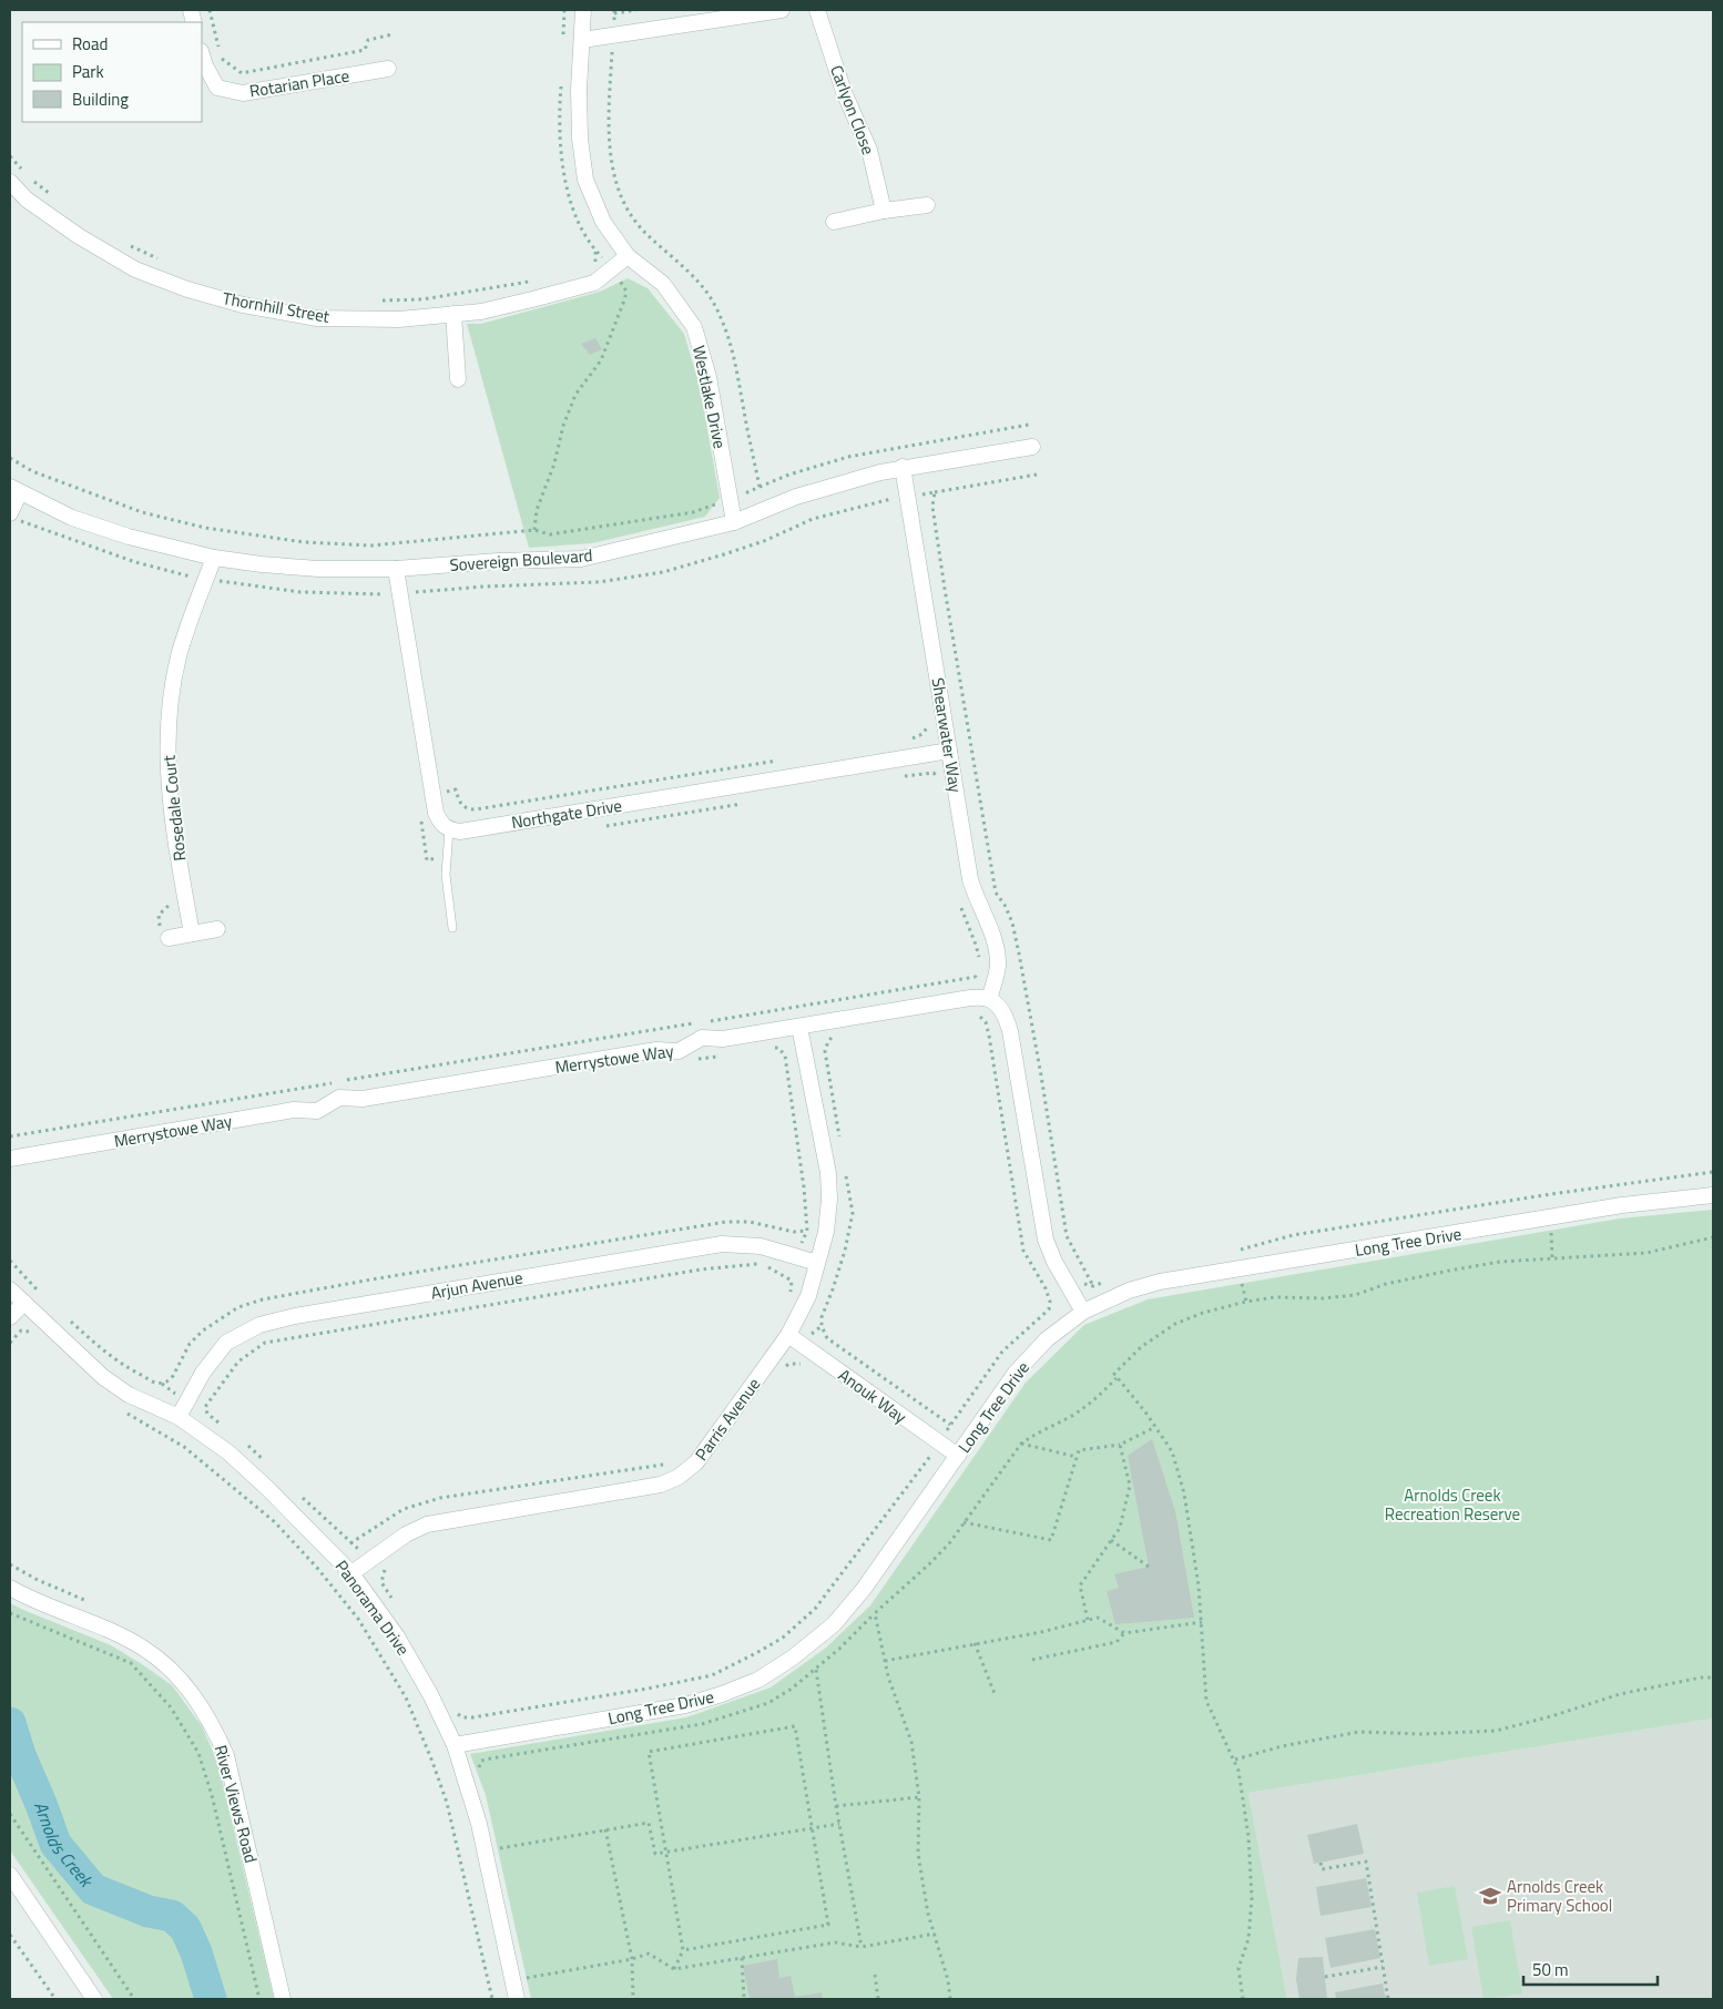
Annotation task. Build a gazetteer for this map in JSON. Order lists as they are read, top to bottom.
{
  "streets": {
    "street": [
      "Rotarian Place",
      "Carlyon Close",
      "Thornhill Street",
      "Westlake Drive",
      "Sovereign Boulevard",
      "Shearwater Way",
      "Rosedale Court",
      "Northgate Drive",
      "Merrystowe Way",
      "Long Tree Drive",
      "Arjun Avenue",
      "Anouk Way",
      "Parris Avenue",
      "Panorama Drive",
      "River Views Road"
    ]
  },
  "crossings": [
    ["Thornhill Street", "Westlake Drive"],
    ["Westlake Drive", "Sovereign Boulevard"],
    ["Sovereign Boulevard", "Shearwater Way"],
    ["Sovereign Boulevard", "Rosedale Court"],
    ["Shearwater Way", "Northgate Drive"],
    ["Shearwater Way", "Merrystowe Way"],
    ["Merrystowe Way", "Parris Avenue"],
    ["Long Tree Drive", "Anouk Way"],
    ["Long Tree Drive", "Panorama Drive"],
    ["Arjun Avenue", "Parris Avenue"],
    ["Arjun Avenue", "Panorama Drive"],
    ["Anouk Way", "Parris Avenue"],
    ["Parris Avenue", "Panorama Drive"]
  ],
  "water": ["Arnolds Creek"],
  "parks": ["Arnolds Creek Recreation Reserve"],
  "places": {
    "school or university": ["Arnolds Creek Primary School"]
  },
  "legend": ["Road", "Park", "Building"],
  "scale_bar": "50 m"
}
